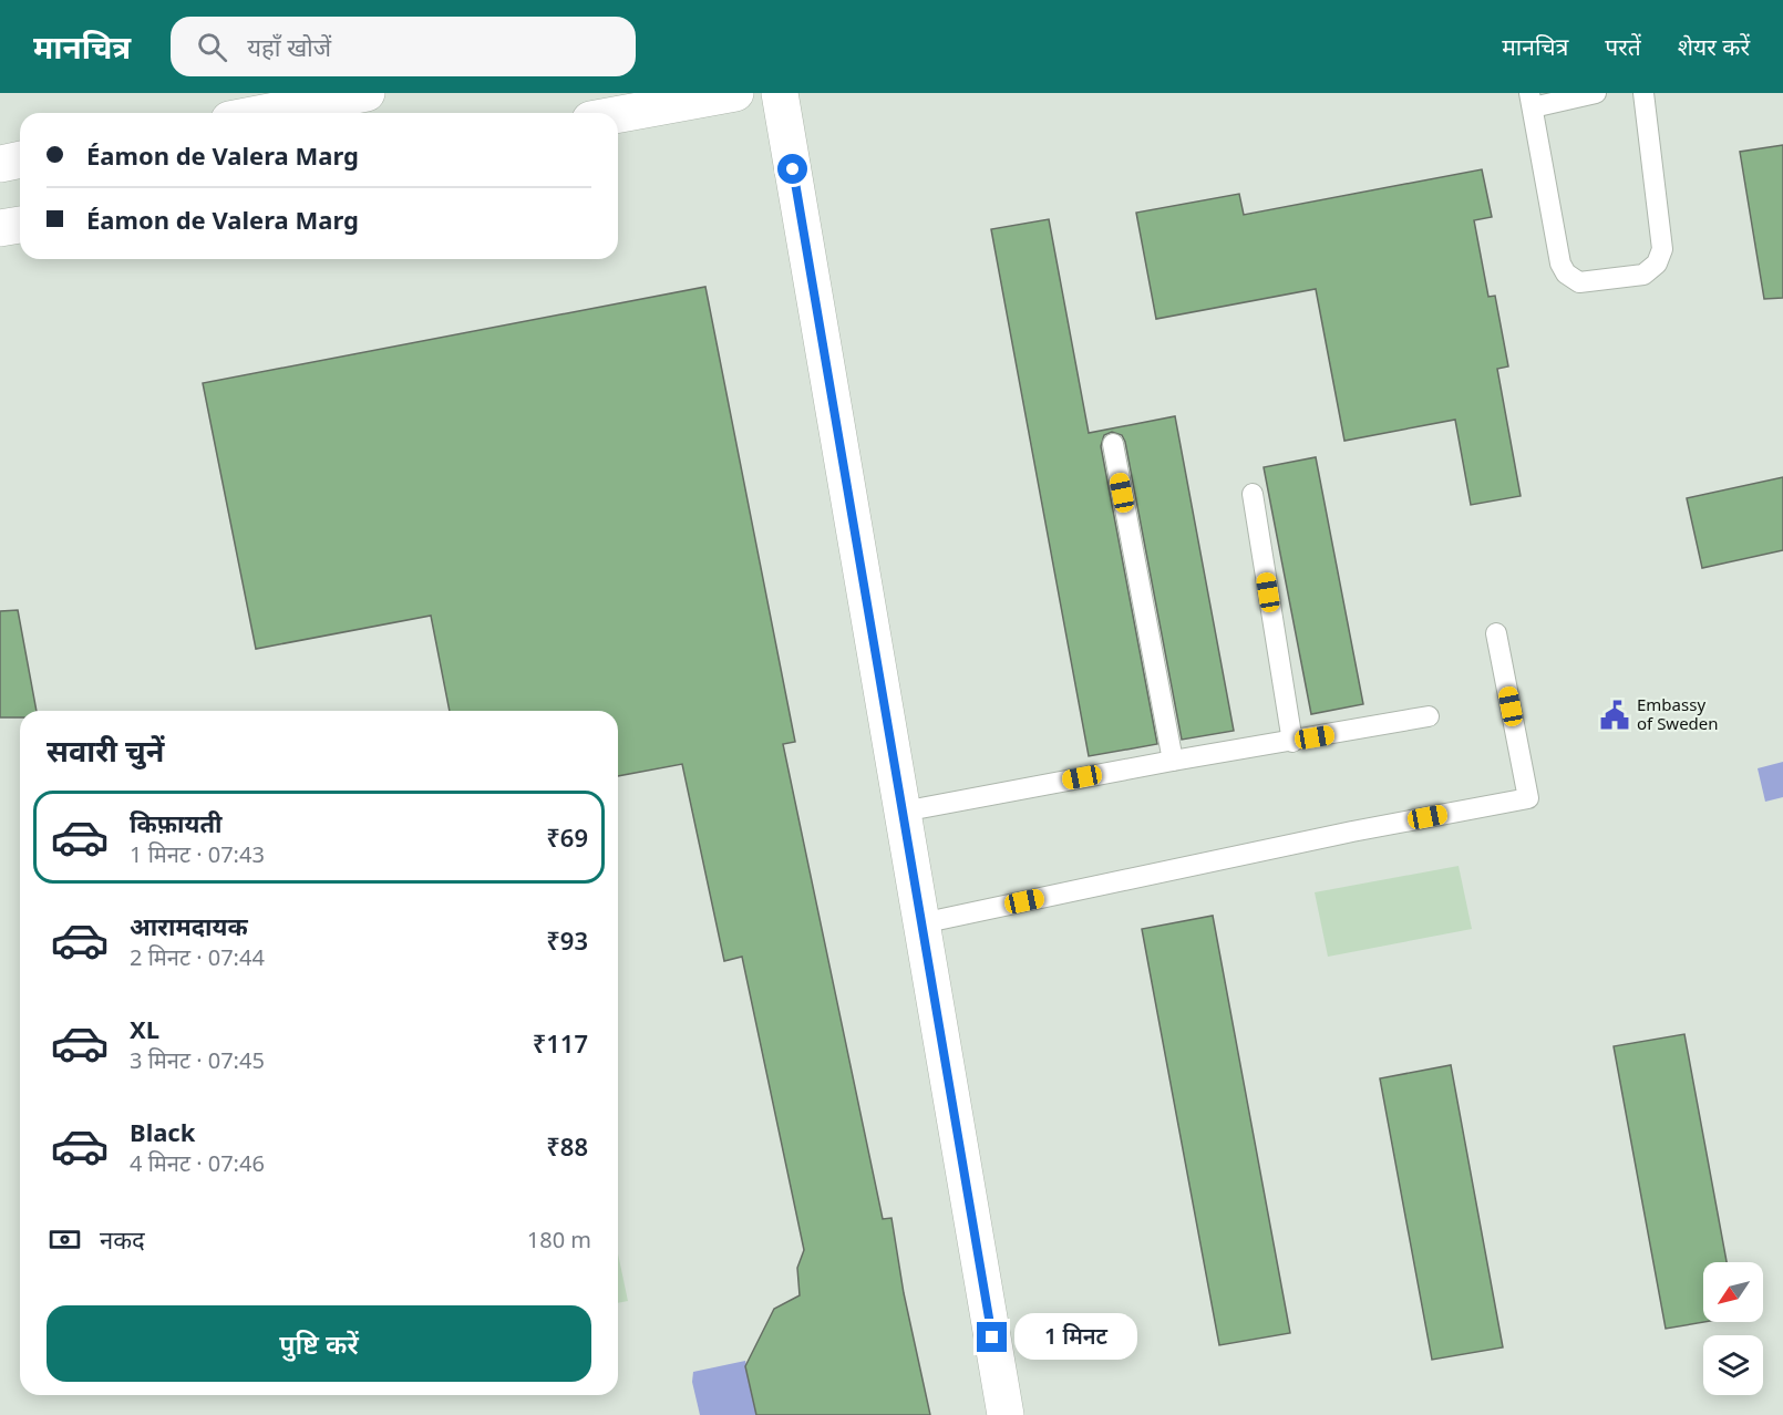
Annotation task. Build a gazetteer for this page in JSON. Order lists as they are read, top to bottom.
{
  "places": {
    "public building": ["Embassy of Sweden"]
  },
  "north": "bottom left",
  "page": {
    "header": "मानचित्र",
    "search": "यहाँ खोजें",
    "nav": ["मानचित्र", "परतें", "शेयर करें"],
    "banner": ["Éamon de Valera Marg", "Éamon de Valera Marg"],
    "heading": "सवारी चुनें",
    "list": [
      {
        "name": "किफ़ायती",
        "note": "1 मिनट · 07:43",
        "value": "₹69"
      },
      {
        "name": "आरामदायक",
        "note": "2 मिनट · 07:44",
        "value": "₹93"
      },
      {
        "name": "XL",
        "note": "3 मिनट · 07:45",
        "value": "₹117"
      },
      {
        "name": "Black",
        "note": "4 मिनट · 07:46",
        "value": "₹88"
      }
    ],
    "pay": ["नकद", "180 m"],
    "buttons": "पुष्टि करें",
    "bubble": "1 मिनट"
  }
}
